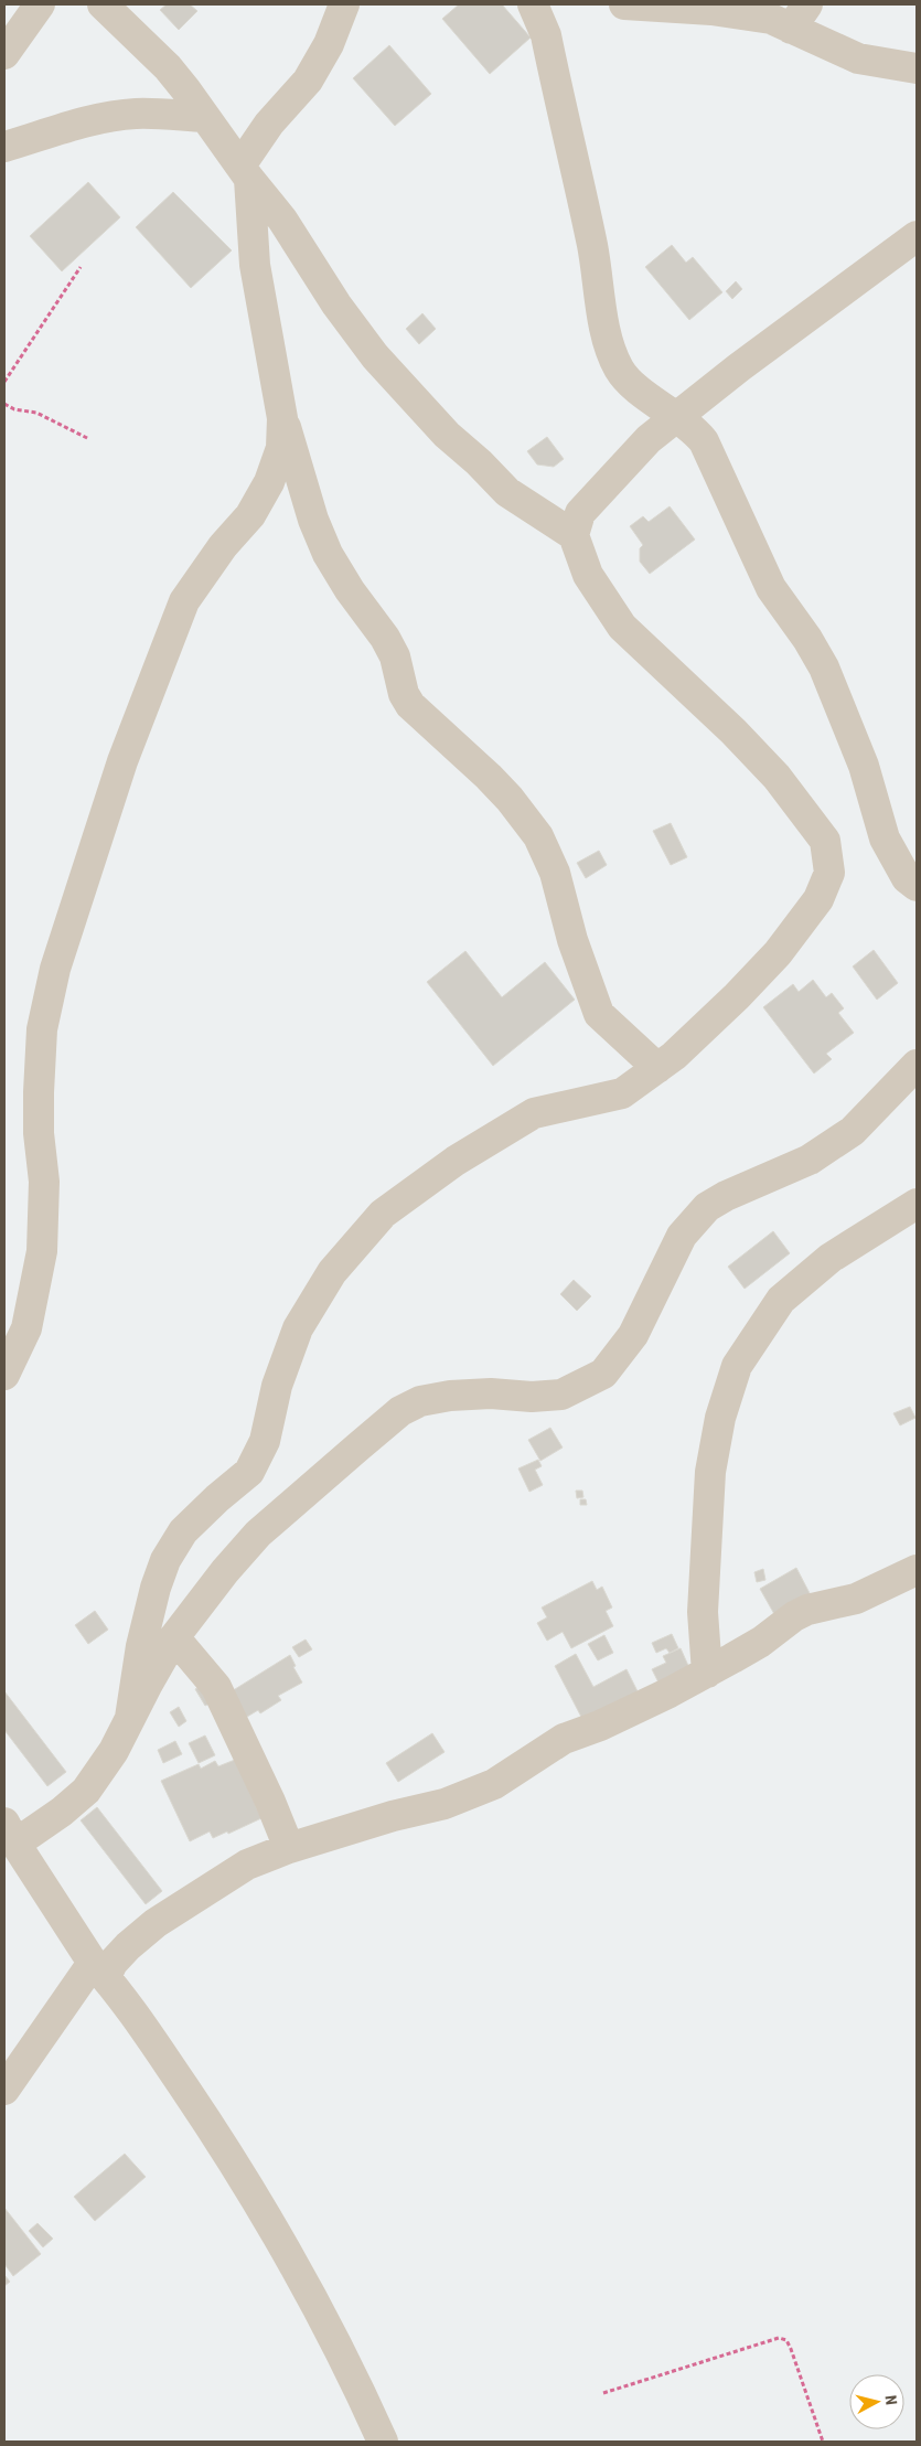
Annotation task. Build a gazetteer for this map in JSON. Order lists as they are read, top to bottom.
{
  "north": "right"
}
